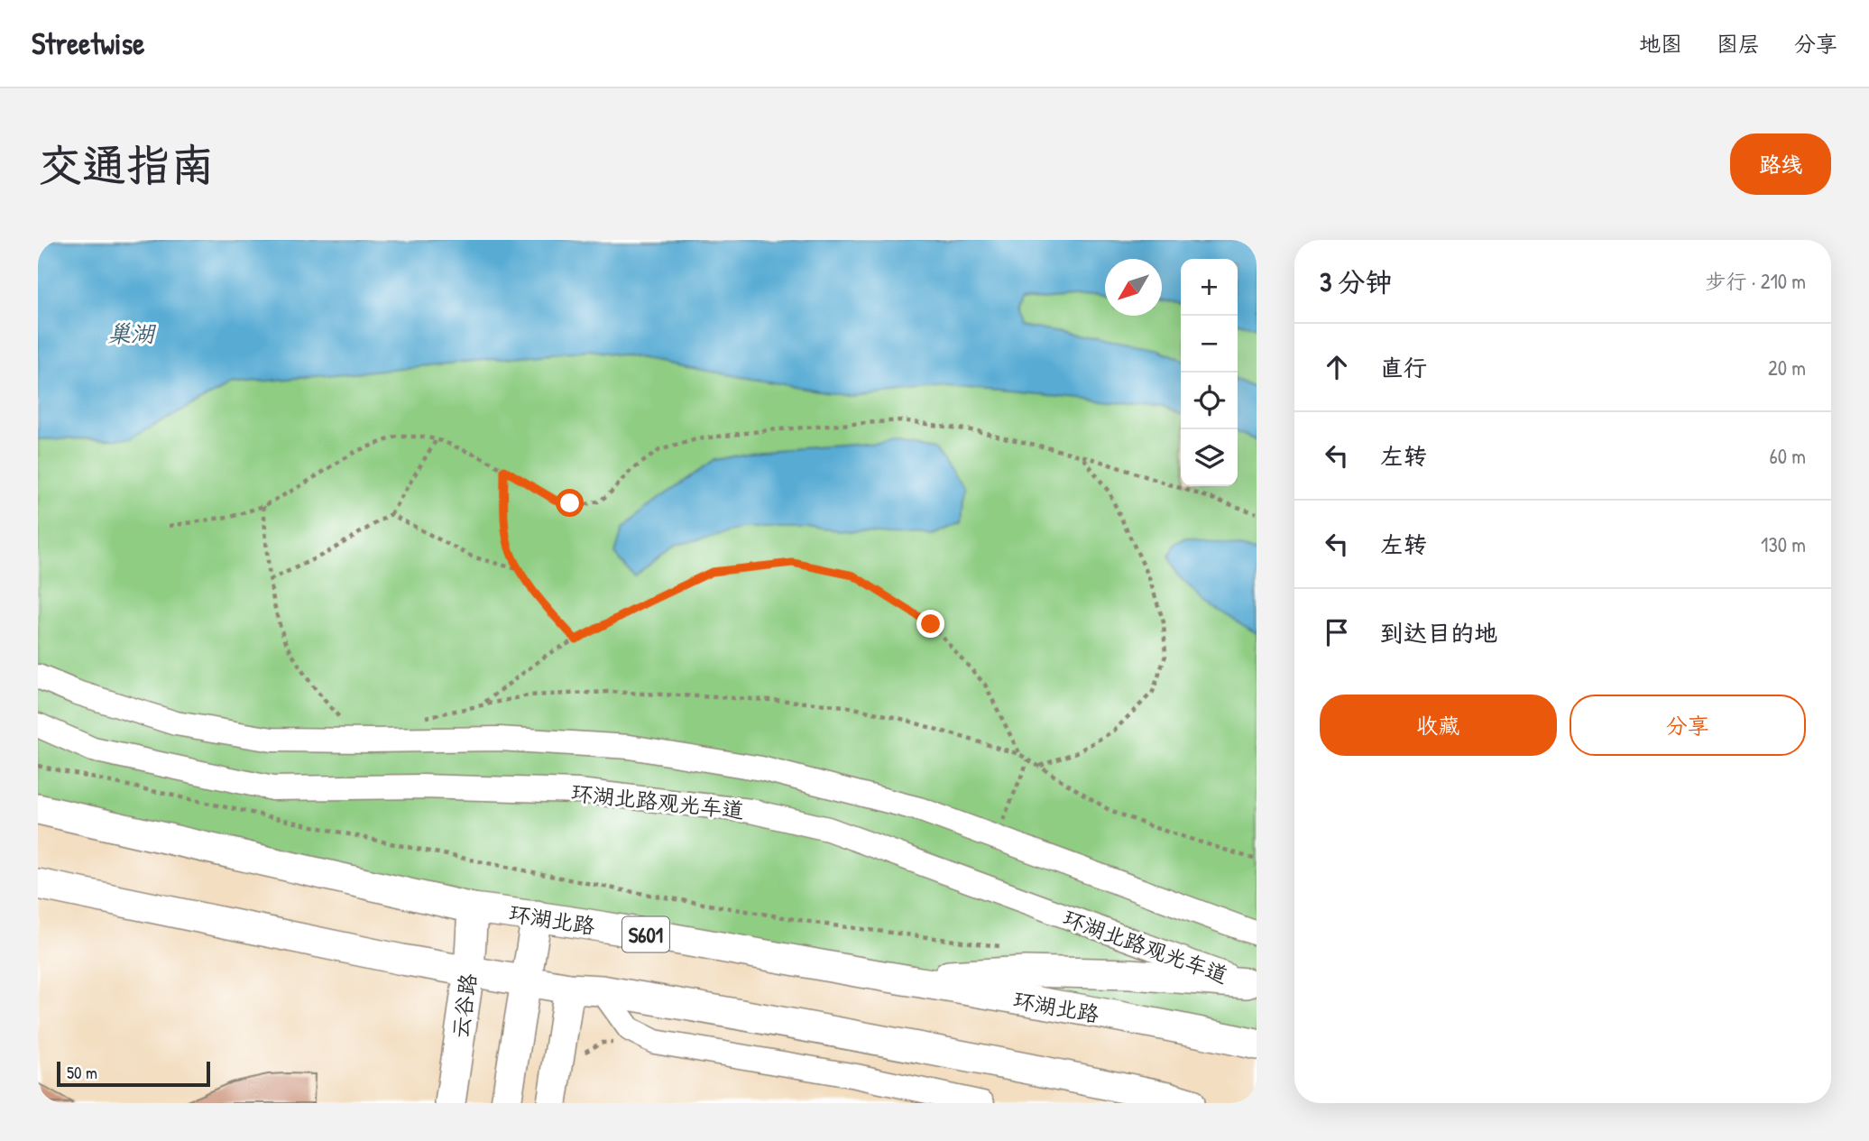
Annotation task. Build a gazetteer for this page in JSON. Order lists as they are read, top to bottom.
{
  "streets": {
    "main road": ["环湖北路", "S601", "云谷路"],
    "street": ["环湖北路观光车道"]
  },
  "crossings": [
    ["环湖北路", "云谷路"]
  ],
  "water": ["巢湖"],
  "scale_bar": "50 m",
  "north": "bottom left",
  "page": {
    "header": "Streetwise",
    "nav": ["地图", "图层", "分享"],
    "buttons": [
      "路线",
      ["收藏", "分享"]
    ],
    "title": "交通指南",
    "heading": ["3 分钟", "步行 · 210 m"],
    "map_buttons": ["+", "−"],
    "list": [
      ["直行", "20 m"],
      ["左转", "60 m"],
      ["左转", "130 m"],
      "到达目的地"
    ],
    "scale": "50 m"
  }
}
